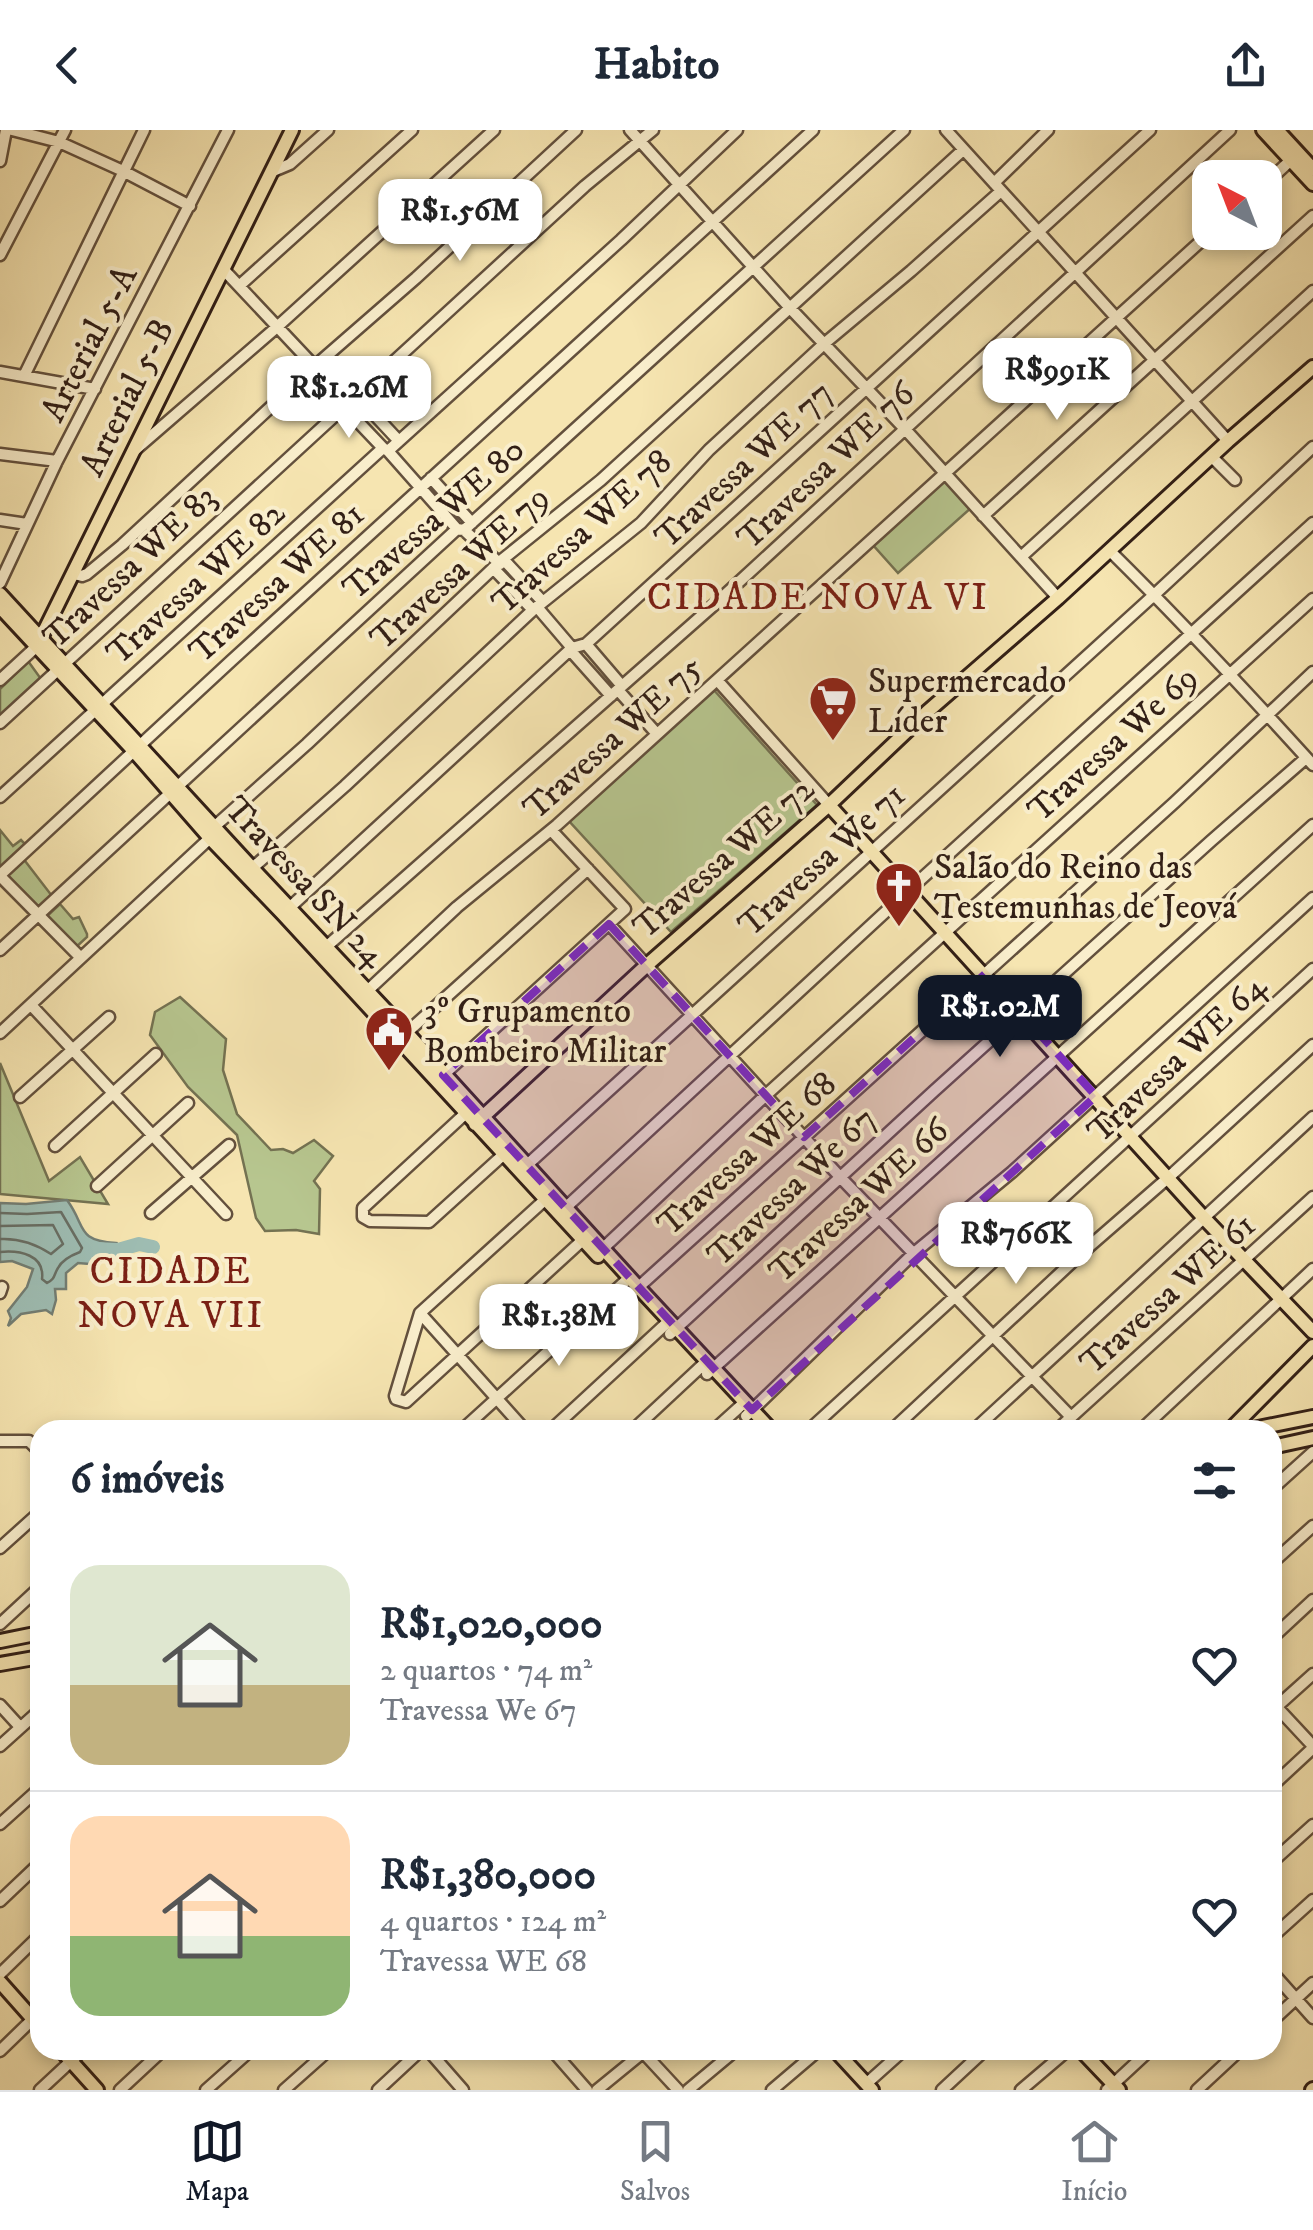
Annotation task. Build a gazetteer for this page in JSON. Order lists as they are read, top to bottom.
{
  "streets": {
    "main road": ["Arterial 5-B", "Travessa WE 72", "Travessa SN 24"],
    "street": [
      "Arterial 5-A",
      "Travessa WE 77",
      "Travessa WE 76",
      "Travessa WE 80",
      "Travessa WE 78",
      "Travessa WE 83",
      "Travessa WE 79",
      "Travessa WE 82",
      "Travessa WE 81",
      "Travessa WE 75",
      "Travessa We 69",
      "Travessa We 71",
      "Travessa WE 64",
      "Travessa WE 68",
      "Travessa We 67",
      "Travessa WE 66",
      "Travessa WE 61"
    ]
  },
  "crossings": [
    ["Arterial 5-B", "Travessa SN 24"],
    ["Travessa WE 77", "Travessa SN 24"],
    ["Travessa WE 76", "Travessa SN 24"],
    ["Travessa WE 80", "Travessa SN 24"],
    ["Travessa WE 78", "Travessa SN 24"],
    ["Travessa WE 83", "Travessa SN 24"],
    ["Travessa WE 79", "Travessa SN 24"],
    ["Travessa WE 82", "Travessa SN 24"],
    ["Travessa WE 81", "Travessa SN 24"],
    ["Travessa WE 75", "Travessa SN 24"],
    ["Travessa We 69", "Travessa SN 24"],
    ["Travessa WE 72", "Travessa SN 24"],
    ["Travessa We 71", "Travessa SN 24"],
    ["Travessa SN 24", "Travessa WE 68"],
    ["Travessa SN 24", "Travessa We 67"],
    ["Travessa SN 24", "Travessa WE 66"]
  ],
  "districts": ["CIDADE NOVA VI", "CIDADE NOVA VII"],
  "places": {
    "supermarket": ["Supermercado Líder"],
    "church": ["Salão do Reino das Testemunhas de Jeová"],
    "public building": ["3º Grupamento Bombeiro Militar"]
  },
  "north": "top left",
  "page": {
    "header": "Habito",
    "price": [
      "R$1.56M",
      "R$991K",
      "R$1.26M",
      "R$1.02M",
      "R$766K",
      "R$1.38M"
    ],
    "heading": "6 imóveis",
    "list": [
      {
        "name": "R$1,020,000",
        "note": "2 quartos · 74 m² · Travessa We 67"
      },
      {
        "name": "R$1,380,000",
        "note": "4 quartos · 124 m² · Travessa WE 68"
      }
    ],
    "tabs": ["Mapa", "Salvos", "Início"]
  }
}
